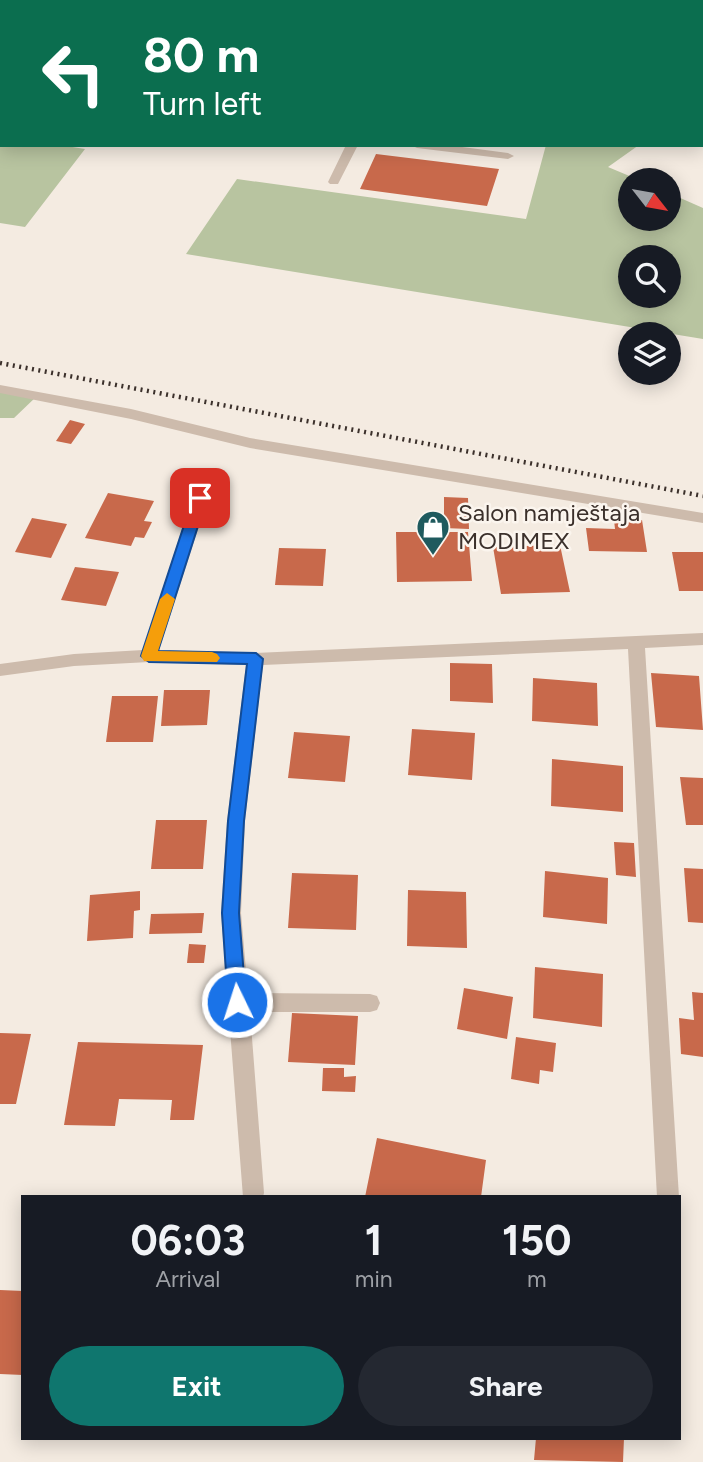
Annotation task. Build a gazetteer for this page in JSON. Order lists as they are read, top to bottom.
{
  "places": {
    "shop": ["Salon namještaja MODIMEX"]
  },
  "north": "bottom right",
  "page": {
    "turn": ["80 m", "Turn left"],
    "eta": [
      "06:03",
      "Arrival",
      "1",
      "min",
      "150",
      "m"
    ],
    "buttons": ["Exit", "Share"]
  }
}
